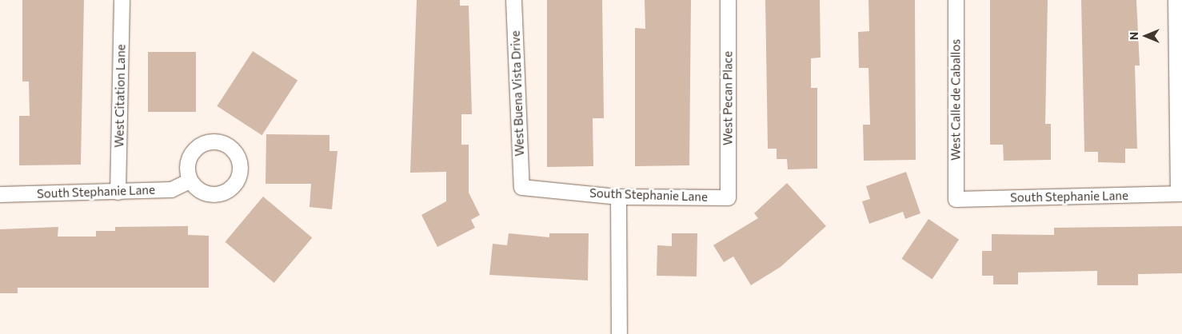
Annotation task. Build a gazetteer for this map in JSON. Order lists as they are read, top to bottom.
{
  "streets": {
    "street": [
      "West Buena Vista Drive",
      "West Citation Lane",
      "West Pecan Place",
      "West Calle de Caballos",
      "South Stephanie Lane"
    ]
  },
  "crossings": [
    ["West Buena Vista Drive", "South Stephanie Lane"],
    ["West Citation Lane", "South Stephanie Lane"],
    ["West Pecan Place", "South Stephanie Lane"],
    ["West Calle de Caballos", "South Stephanie Lane"]
  ],
  "north": "left"
}
